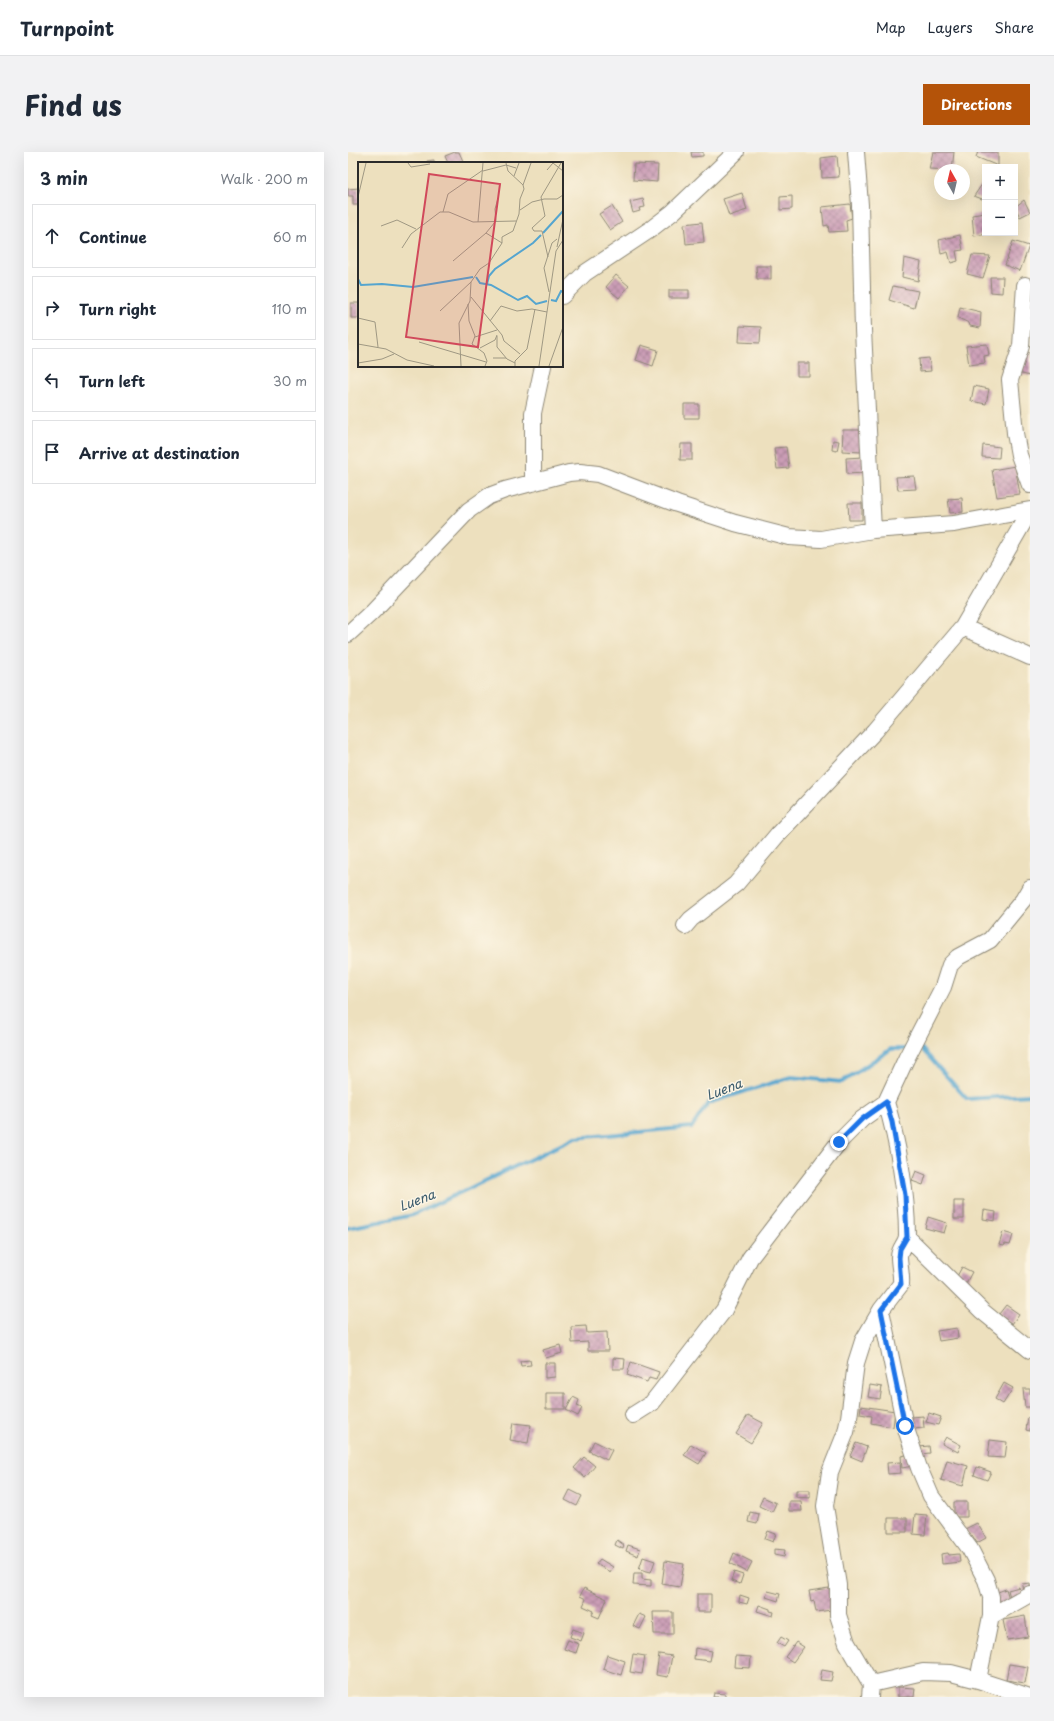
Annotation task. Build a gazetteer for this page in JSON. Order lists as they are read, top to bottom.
{
  "water": ["Luena"],
  "north": "top",
  "page": {
    "header": "Turnpoint",
    "nav": ["Map", "Layers", "Share"],
    "title": "Find us",
    "buttons": "Directions",
    "heading": ["3 min", "Walk · 200 m"],
    "map_buttons": ["+", "−"],
    "list": [
      ["Continue", "60 m"],
      ["Turn right", "110 m"],
      ["Turn left", "30 m"],
      "Arrive at destination"
    ]
  }
}
